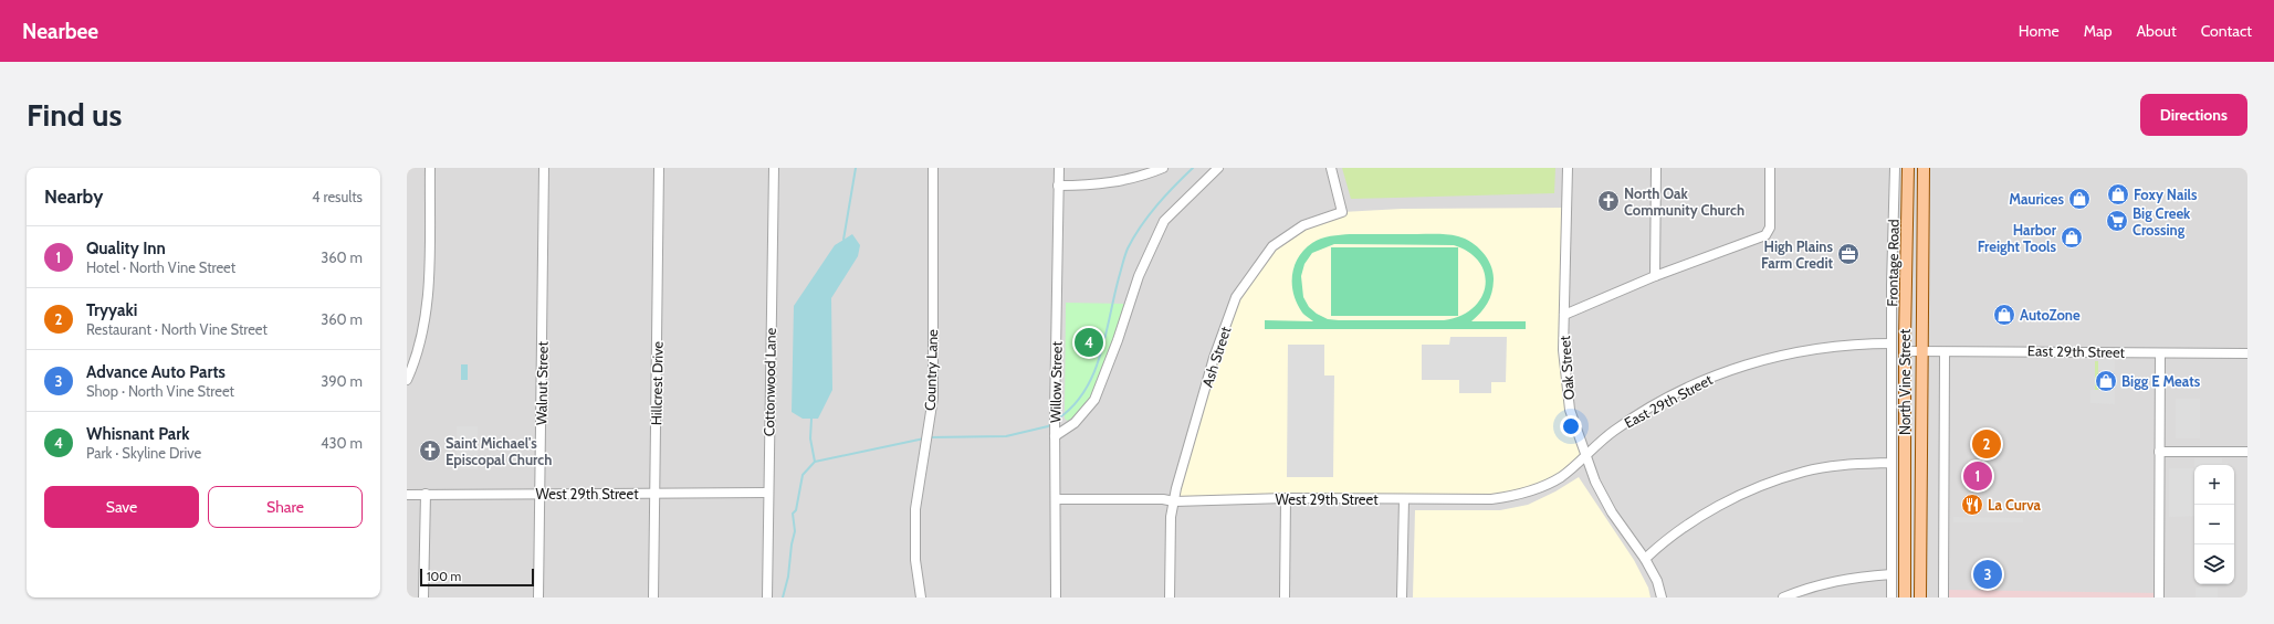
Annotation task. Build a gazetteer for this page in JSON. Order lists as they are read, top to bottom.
{
  "streets": {
    "main road": ["North Vine Street"],
    "street": [
      "Frontage Road",
      "East 29th Street",
      "Ash Street",
      "Oak Street",
      "Country Lane",
      "Cottonwood Lane",
      "Willow Street",
      "Walnut Street",
      "Hillcrest Drive",
      "West 29th Street"
    ]
  },
  "crossings": [
    ["Frontage Road", "East 29th Street"],
    ["East 29th Street", "Oak Street"],
    ["East 29th Street", "North Vine Street"],
    ["East 29th Street", "West 29th Street"],
    ["Ash Street", "West 29th Street"],
    ["Oak Street", "West 29th Street"],
    ["Cottonwood Lane", "West 29th Street"],
    ["Willow Street", "West 29th Street"],
    ["Walnut Street", "West 29th Street"],
    ["Hillcrest Drive", "West 29th Street"]
  ],
  "places": {
    "shop": [
      "Foxy Nails",
      "Maurices",
      "Harbor Freight Tools",
      "AutoZone",
      "Bigg E Meats"
    ],
    "church": ["North Oak Community Church", "Saint Michael's Episcopal Church"],
    "supermarket": ["Big Creek Crossing"],
    "office": ["High Plains Farm Credit"],
    "restaurant": ["La Curva"]
  },
  "scale_bar": "100 m",
  "page": {
    "header": "Nearbee",
    "nav": [
      "Home",
      "Map",
      "About",
      "Contact"
    ],
    "buttons": [
      "Directions",
      ["Save", "Share"]
    ],
    "title": "Find us",
    "heading": ["Nearby", "4 results"],
    "list": [
      {
        "mark": "1",
        "name": "Quality Inn",
        "note": "Hotel · North Vine Street",
        "value": "360 m"
      },
      {
        "mark": "2",
        "name": "Tryyaki",
        "note": "Restaurant · North Vine Street",
        "value": "360 m"
      },
      {
        "mark": "3",
        "name": "Advance Auto Parts",
        "note": "Shop · North Vine Street",
        "value": "390 m"
      },
      {
        "mark": "4",
        "name": "Whisnant Park",
        "note": "Park · Skyline Drive",
        "value": "430 m"
      }
    ],
    "pins": [
      "4",
      "2",
      "1",
      "3"
    ],
    "map_buttons": ["+", "−"],
    "scale": "100 m"
  }
}
